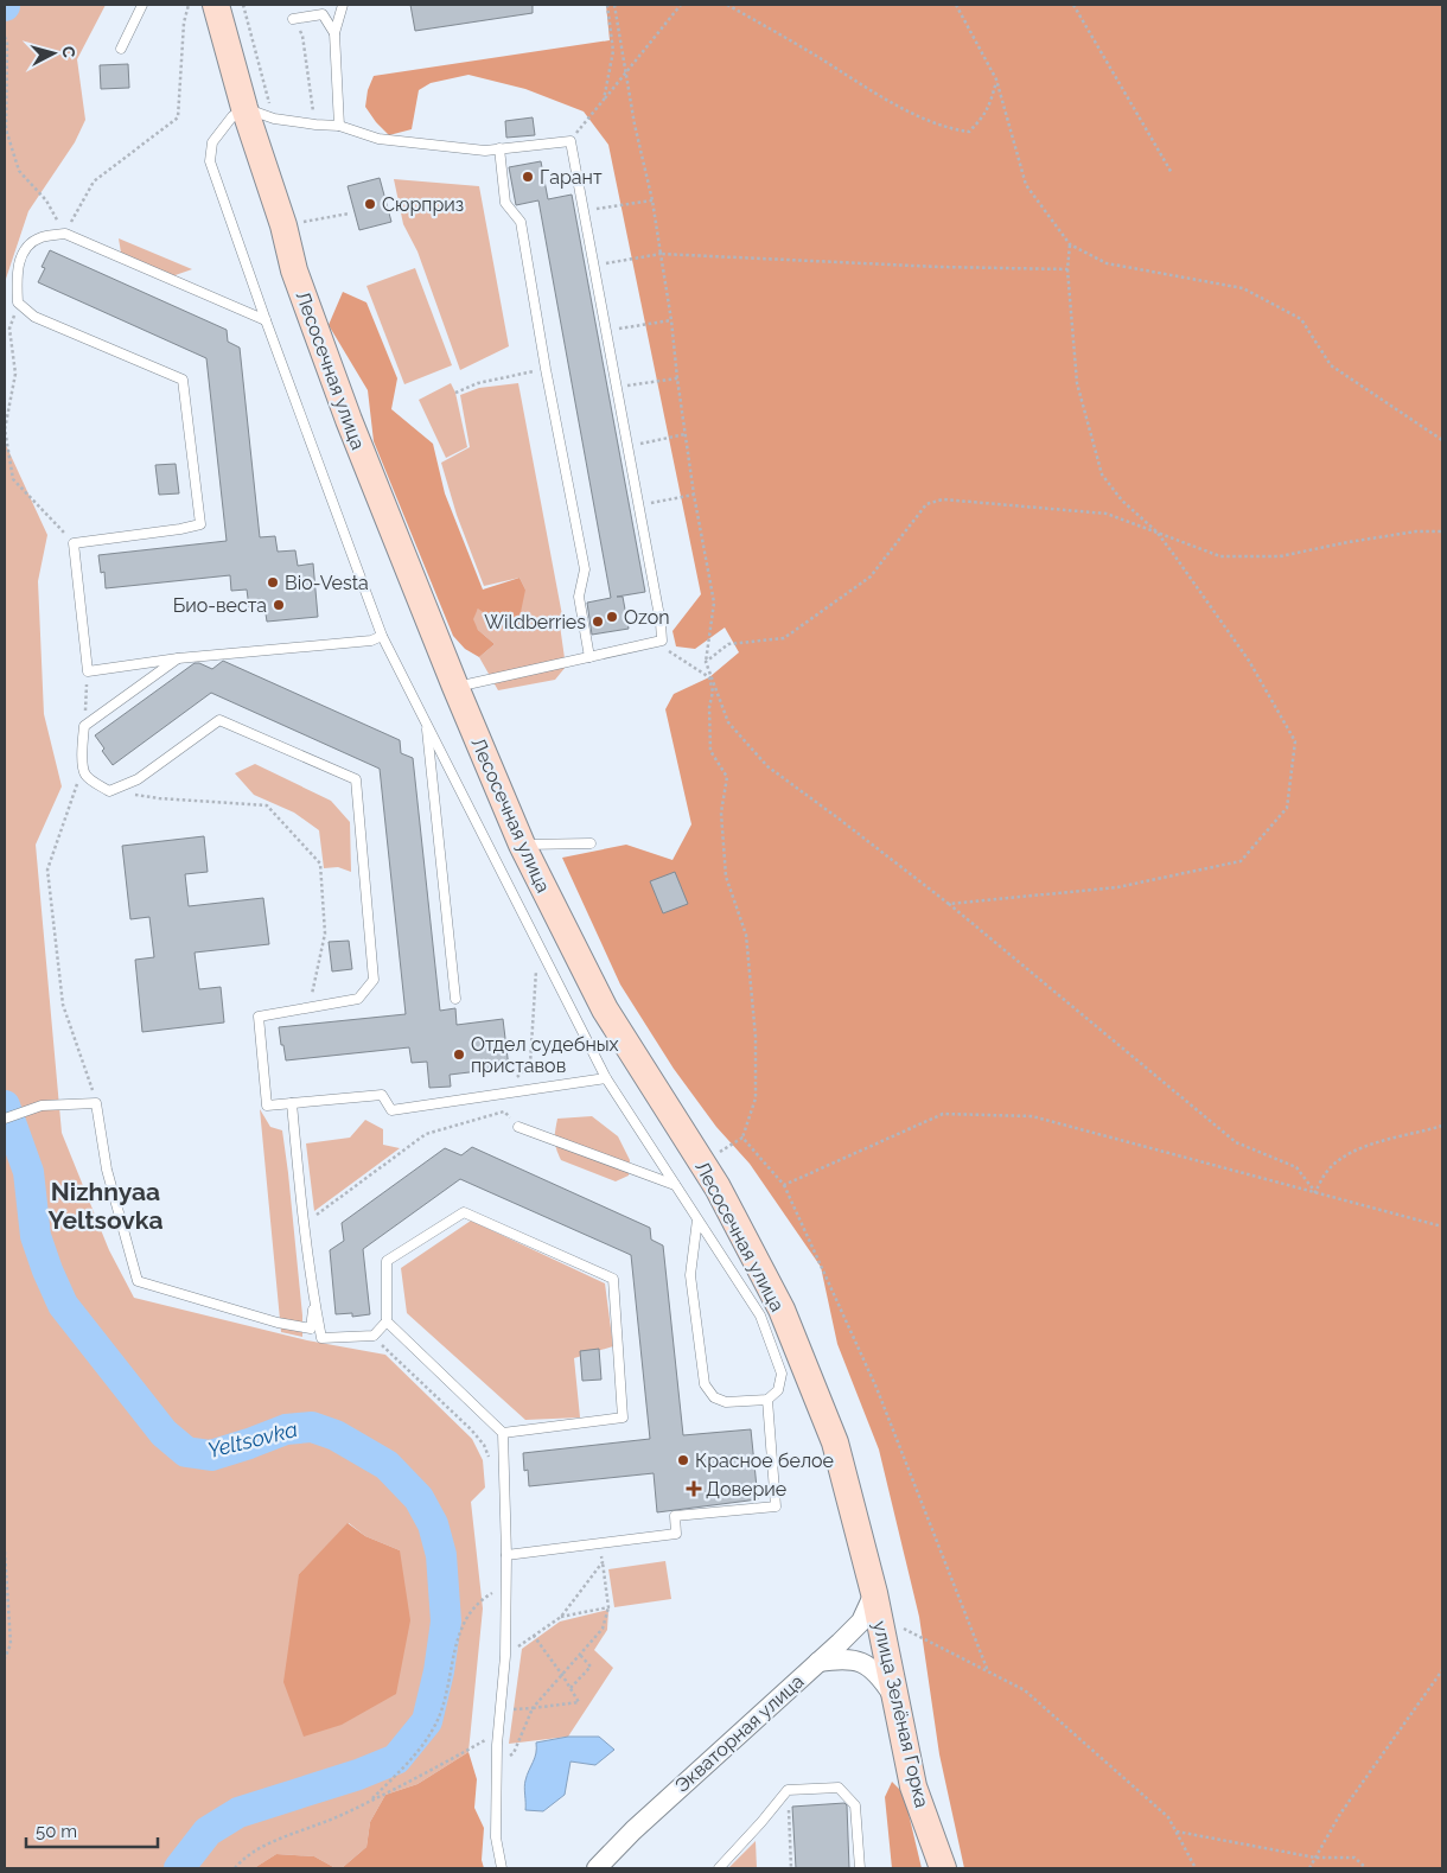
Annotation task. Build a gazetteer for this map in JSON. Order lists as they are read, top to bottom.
{
  "streets": {
    "street": ["Лесосечная улица", "улица Зелёная Горка", "Экваторная улица"]
  },
  "crossings": [
    ["Лесосечная улица", "улица Зелёная Горка"],
    ["Лесосечная улица", "Экваторная улица"],
    ["улица Зелёная Горка", "Экваторная улица"]
  ],
  "districts": ["Nizhnyaa Yeltsovka"],
  "water": ["Yeltsovka"],
  "places": {
    "other": [
      "Гарант",
      "Сюрприз",
      "Bio-Vesta",
      "Био-веста",
      "Ozon",
      "Wildberries",
      "Отдел судебных приставов",
      "Красное белое"
    ],
    "health": ["Доверие"]
  },
  "scale_bar": "50 m",
  "north": "right"
}
